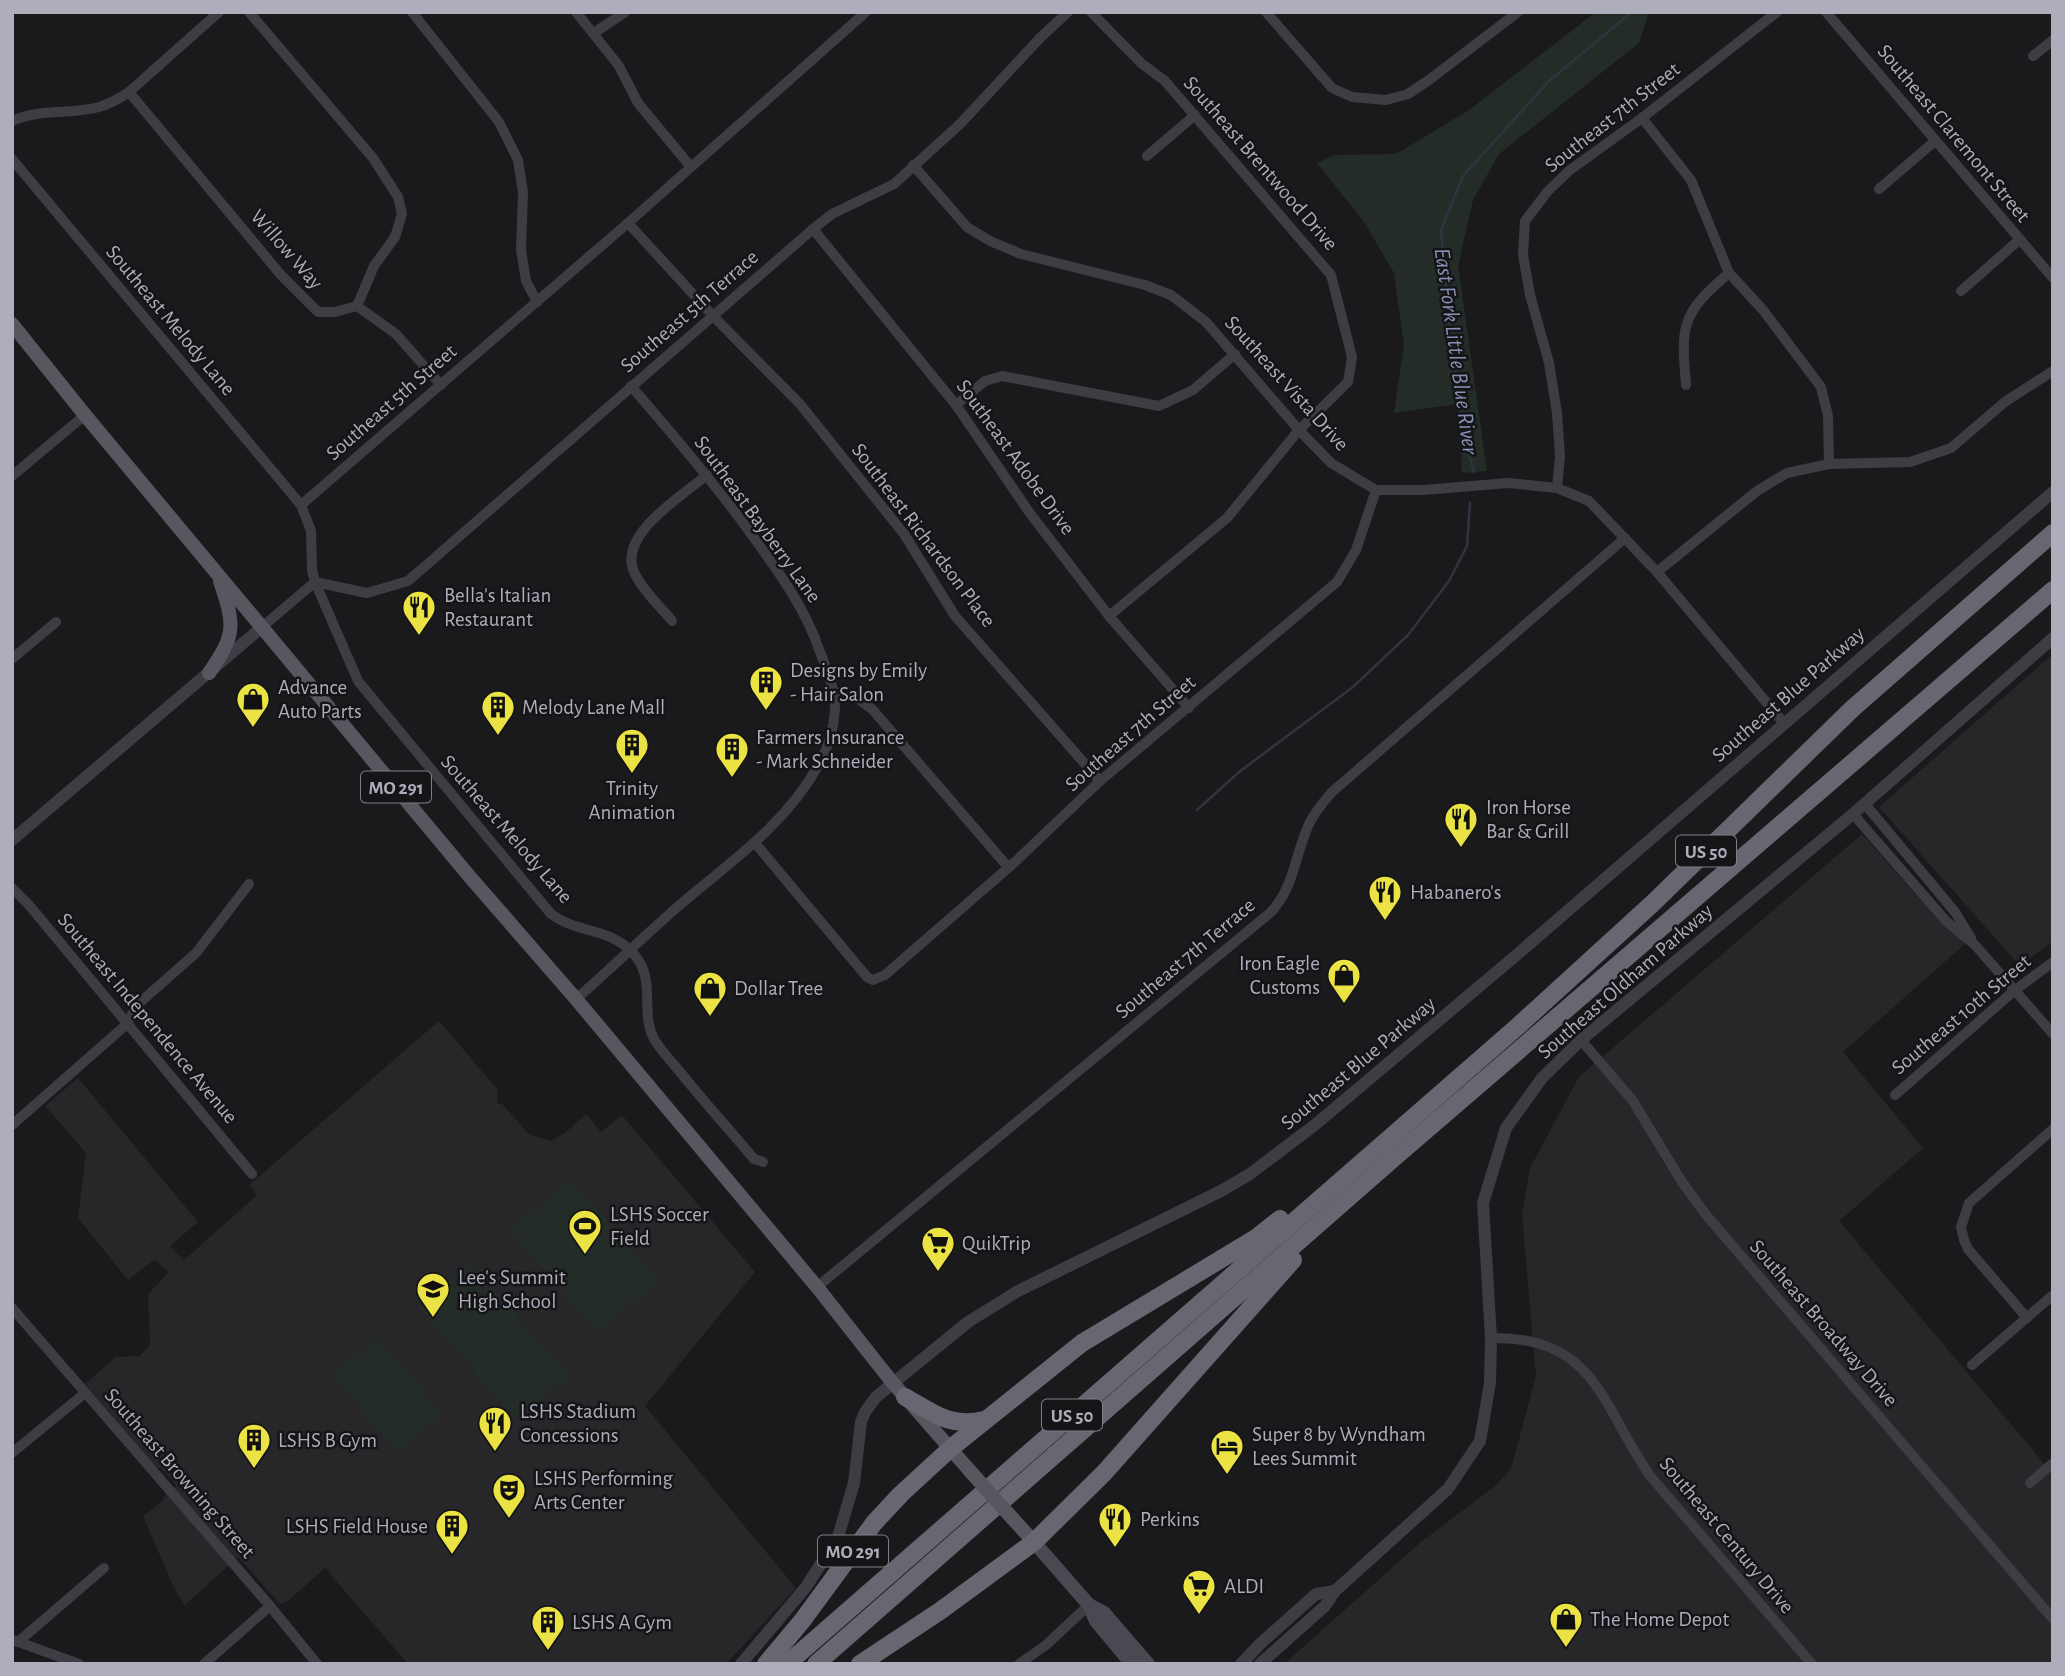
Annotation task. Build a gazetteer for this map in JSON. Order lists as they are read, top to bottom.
{
  "streets": {
    "highway": ["MO 291", "US 50"],
    "street": [
      "Southeast 7th Street",
      "Southeast Claremont Street",
      "Southeast Brentwood Drive",
      "Willow Way",
      "Southeast 5th Terrace",
      "Southeast Melody Lane",
      "Southeast Vista Drive",
      "Southeast 5th Street",
      "Southeast Adobe Drive",
      "Southeast Bayberry Lane",
      "Southeast Richardson Place",
      "Southeast Blue Parkway",
      "Southeast 7th Terrace",
      "Southeast Oldham Parkway",
      "Southeast 10th Street",
      "Southeast Independence Avenue",
      "Southeast Broadway Drive",
      "Southeast Browning Street",
      "Southeast Century Drive"
    ]
  },
  "crossings": [
    ["Southeast 7th Street", "Southeast Vista Drive"],
    ["Southeast 7th Street", "Southeast Adobe Drive"],
    ["Southeast 7th Street", "Southeast Bayberry Lane"],
    ["Southeast 7th Street", "Southeast Richardson Place"],
    ["Southeast Brentwood Drive", "Southeast Vista Drive"],
    ["Southeast Brentwood Drive", "Southeast Adobe Drive"],
    ["Southeast 5th Terrace", "Southeast Melody Lane"],
    ["Southeast 5th Terrace", "Southeast Vista Drive"],
    ["Southeast 5th Terrace", "Southeast Adobe Drive"],
    ["Southeast 5th Terrace", "Southeast Bayberry Lane"],
    ["Southeast 5th Terrace", "Southeast Richardson Place"],
    ["Southeast Melody Lane", "Southeast 5th Street"],
    ["Southeast Melody Lane", "Southeast Bayberry Lane"],
    ["Southeast 5th Street", "Southeast Richardson Place"],
    ["Southeast Bayberry Lane", "MO 291"],
    ["Southeast Blue Parkway", "MO 291"],
    ["MO 291", "Southeast 7th Terrace"],
    ["Southeast Oldham Parkway", "Southeast Broadway Drive"],
    ["Southeast Oldham Parkway", "Southeast Century Drive"]
  ],
  "water": ["East Fork Little Blue River"],
  "places": {
    "restaurant": [
      "Bella's Italian Restaurant",
      "Iron Horse Bar & Grill",
      "Habanero's",
      "LSHS Stadium Concessions",
      "Perkins"
    ],
    "building": [
      "Designs by Emily - Hair Salon",
      "Melody Lane Mall",
      "Trinity Animation",
      "Farmers Insurance - Mark Schneider",
      "LSHS B Gym",
      "LSHS Field House",
      "LSHS A Gym"
    ],
    "shop": [
      "Advance Auto Parts",
      "Iron Eagle Customs",
      "Dollar Tree",
      "The Home Depot"
    ],
    "sports": ["LSHS Soccer Field"],
    "supermarket": ["QuikTrip", "ALDI"],
    "school or university": ["Lee's Summit High School"],
    "hotel": ["Super 8 by Wyndham Lees Summit"],
    "theatre": ["LSHS Performing Arts Center"]
  }
}
